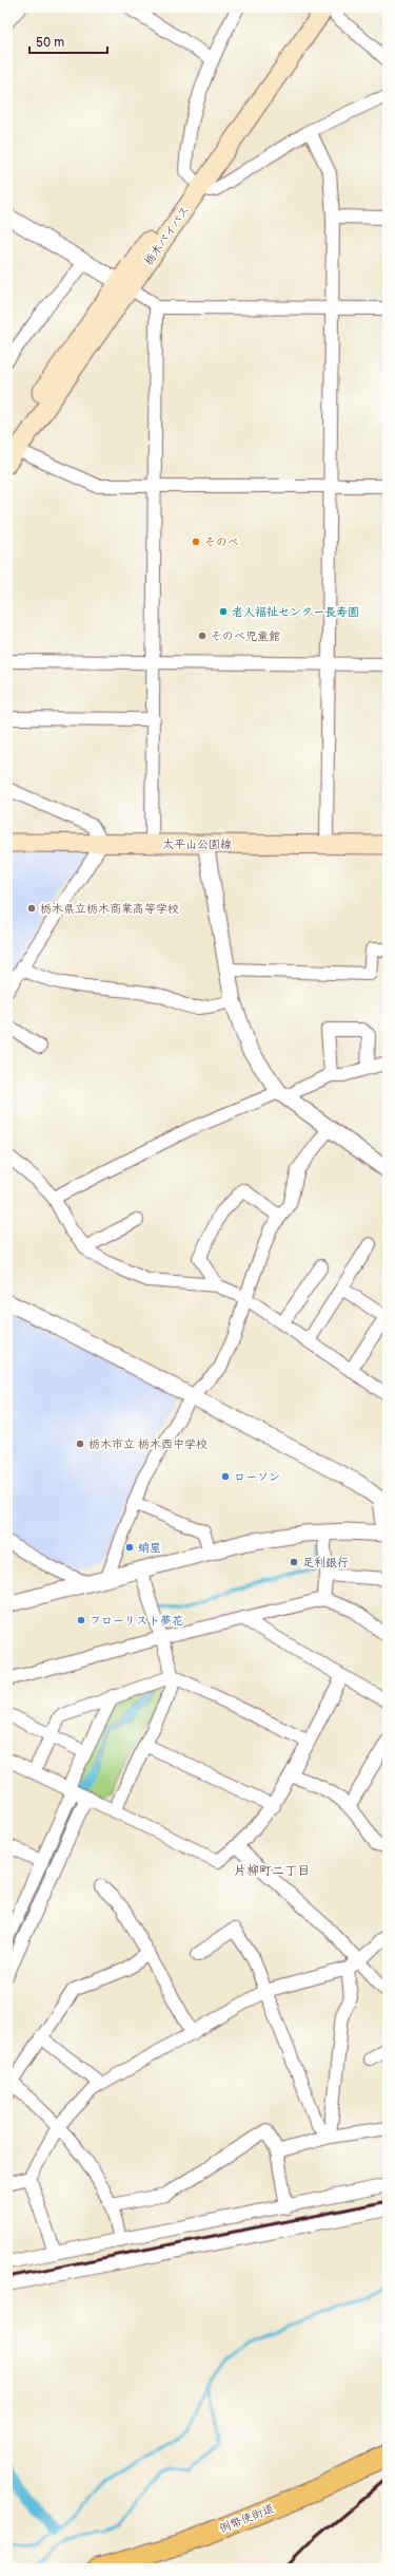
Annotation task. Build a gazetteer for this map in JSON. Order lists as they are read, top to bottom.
{
  "streets": {
    "main road": ["栃木バイパス", "太平山公園線", "例幣使街道"]
  },
  "districts": ["片柳町二丁目"],
  "places": [
    "そのべ",
    "老人福祉センター長寿園",
    "そのべ児童館",
    "栃木県立栃木商業高等学校",
    "栃木市立 栃木西中学校",
    "ローソン",
    "蛸屋",
    "足利銀行",
    "フローリスト夢花"
  ],
  "scale_bar": "50 m"
}
